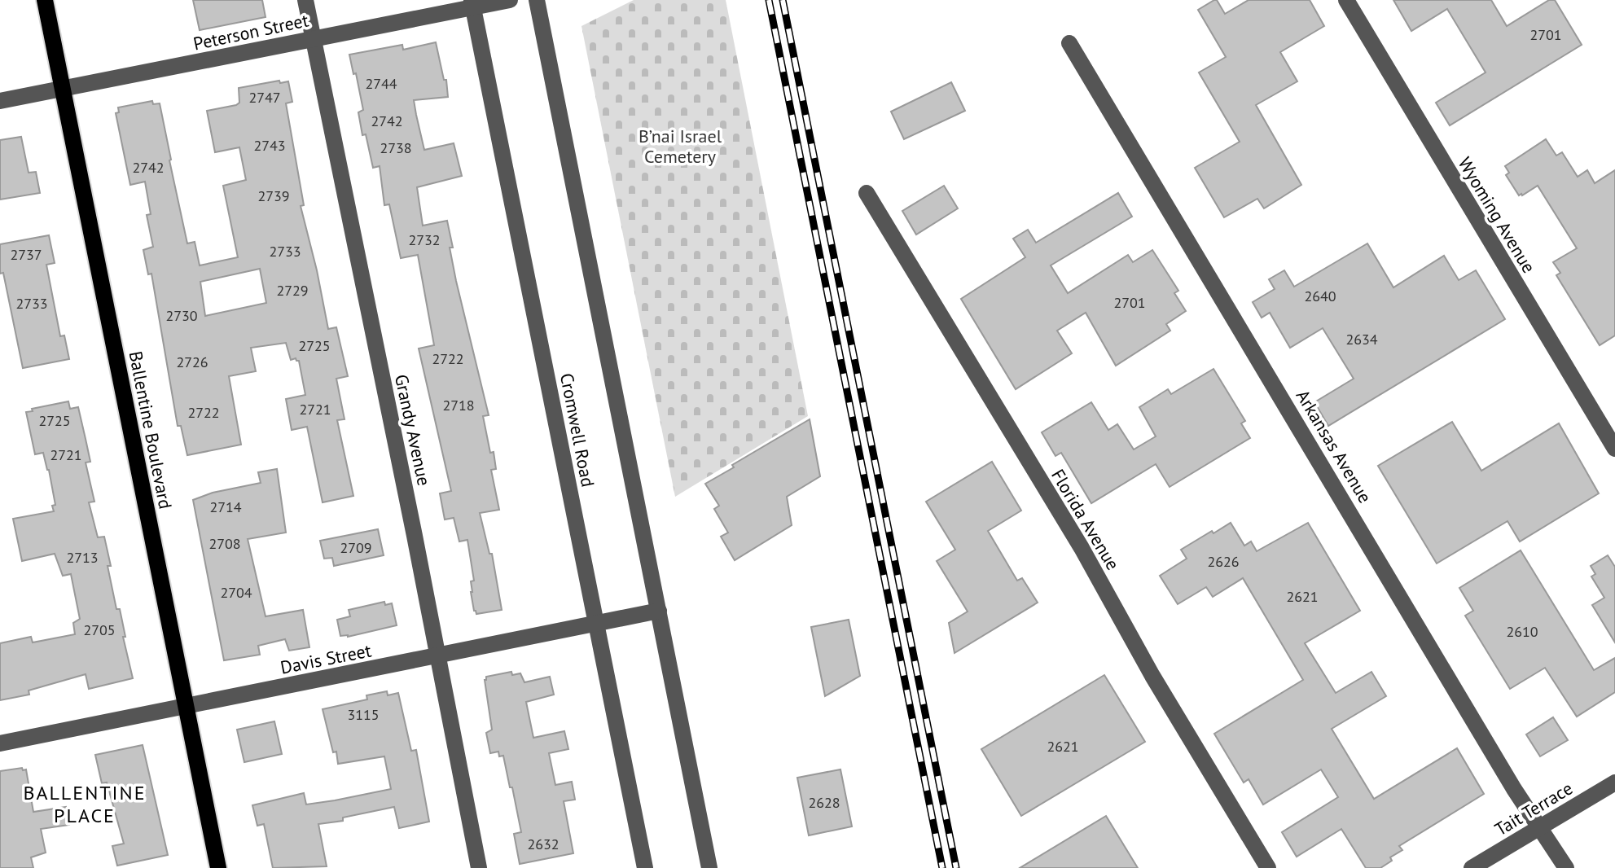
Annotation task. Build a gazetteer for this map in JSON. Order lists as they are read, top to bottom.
{
  "streets": {
    "main road": ["Ballentine Boulevard"],
    "street": [
      "Peterson Street",
      "Wyoming Avenue",
      "Grandy Avenue",
      "Cromwell Road",
      "Arkansas Avenue",
      "Florida Avenue",
      "Davis Street",
      "Tait Terrace"
    ]
  },
  "crossings": [
    ["Peterson Street", "Ballentine Boulevard"],
    ["Peterson Street", "Grandy Avenue"],
    ["Peterson Street", "Cromwell Road"],
    ["Ballentine Boulevard", "Davis Street"],
    ["Grandy Avenue", "Davis Street"],
    ["Cromwell Road", "Davis Street"],
    ["Arkansas Avenue", "Tait Terrace"]
  ],
  "districts": ["BALLENTINE PLACE"],
  "parks": ["B’nai Israel Cemetery"],
  "house_numbers": [
    "2701",
    "2744",
    "2747",
    "2742",
    "2743",
    "2738",
    "2742",
    "2739",
    "2732",
    "2733",
    "2737",
    "2729",
    "2640",
    "2701",
    "2733",
    "2730",
    "2634",
    "2725",
    "2722",
    "2726",
    "2718",
    "2721",
    "2722",
    "2725",
    "2721",
    "2714",
    "2708",
    "2709",
    "2713",
    "2626",
    "2704",
    "2621",
    "2705",
    "2610",
    "3115",
    "2621",
    "2628",
    "2632"
  ]
}
